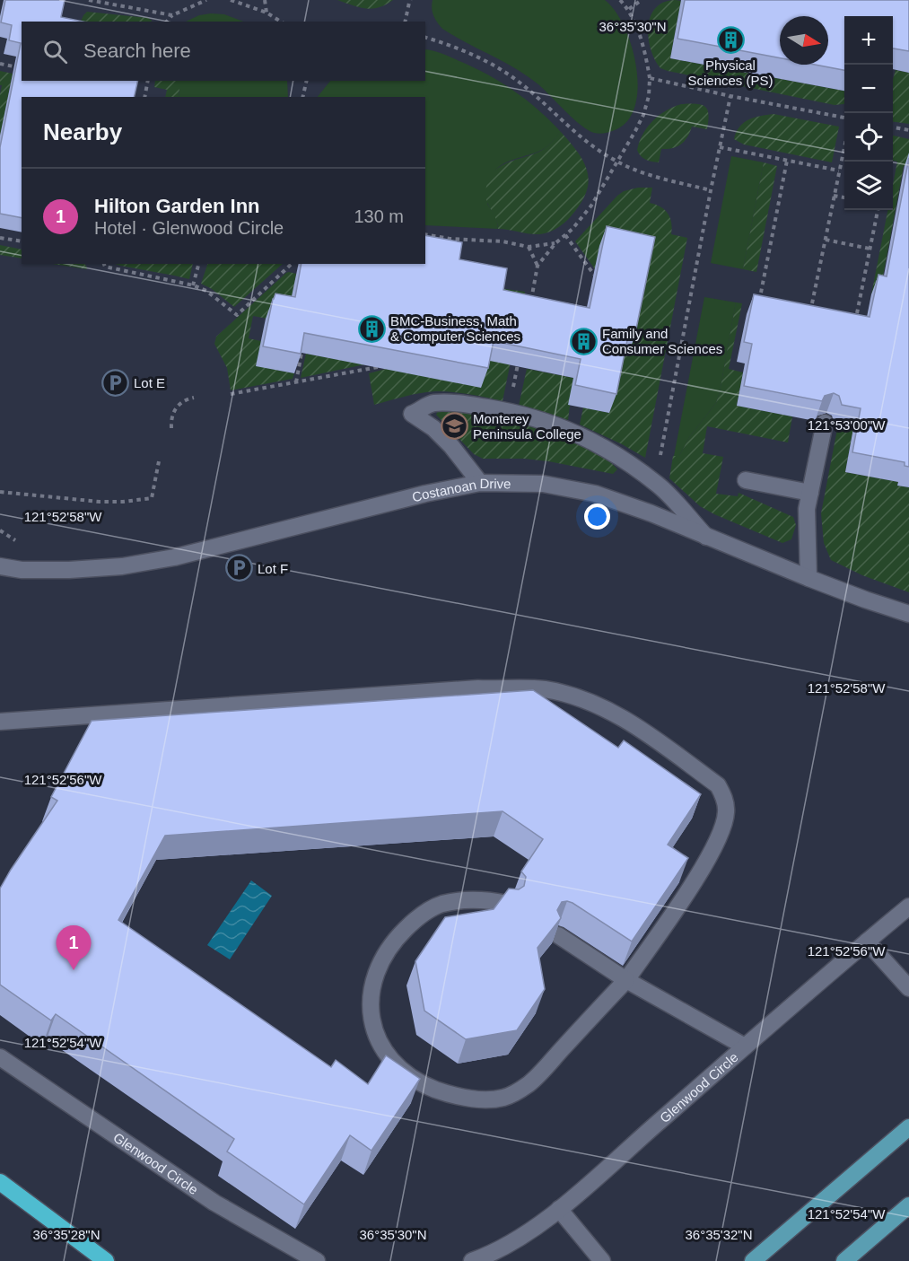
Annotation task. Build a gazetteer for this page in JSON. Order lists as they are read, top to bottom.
{
  "streets": {
    "street": ["Costanoan Drive", "Glenwood Circle"]
  },
  "places": {
    "building": ["Physical Sciences (PS)", "BMC-Business, Math & Computer Sciences", "Family and Consumer Sciences"],
    "parking": ["Lot E", "Lot F"],
    "school or university": ["Monterey Peninsula College"]
  },
  "north": "right",
  "page": {
    "map_buttons": ["+", "−"],
    "search": "Search here",
    "heading": "Nearby",
    "list": [
      {
        "mark": "1",
        "name": "Hilton Garden Inn",
        "note": "Hotel · Glenwood Circle",
        "value": "130 m"
      }
    ],
    "pins": "1"
  },
  "coordinates": [
    "36°35'30\"N",
    "121°53'00\"W",
    "121°52'58\"W",
    "121°52'56\"W",
    "121°52'54\"W",
    "36°35'28\"N",
    "36°35'32\"N"
  ]
}
